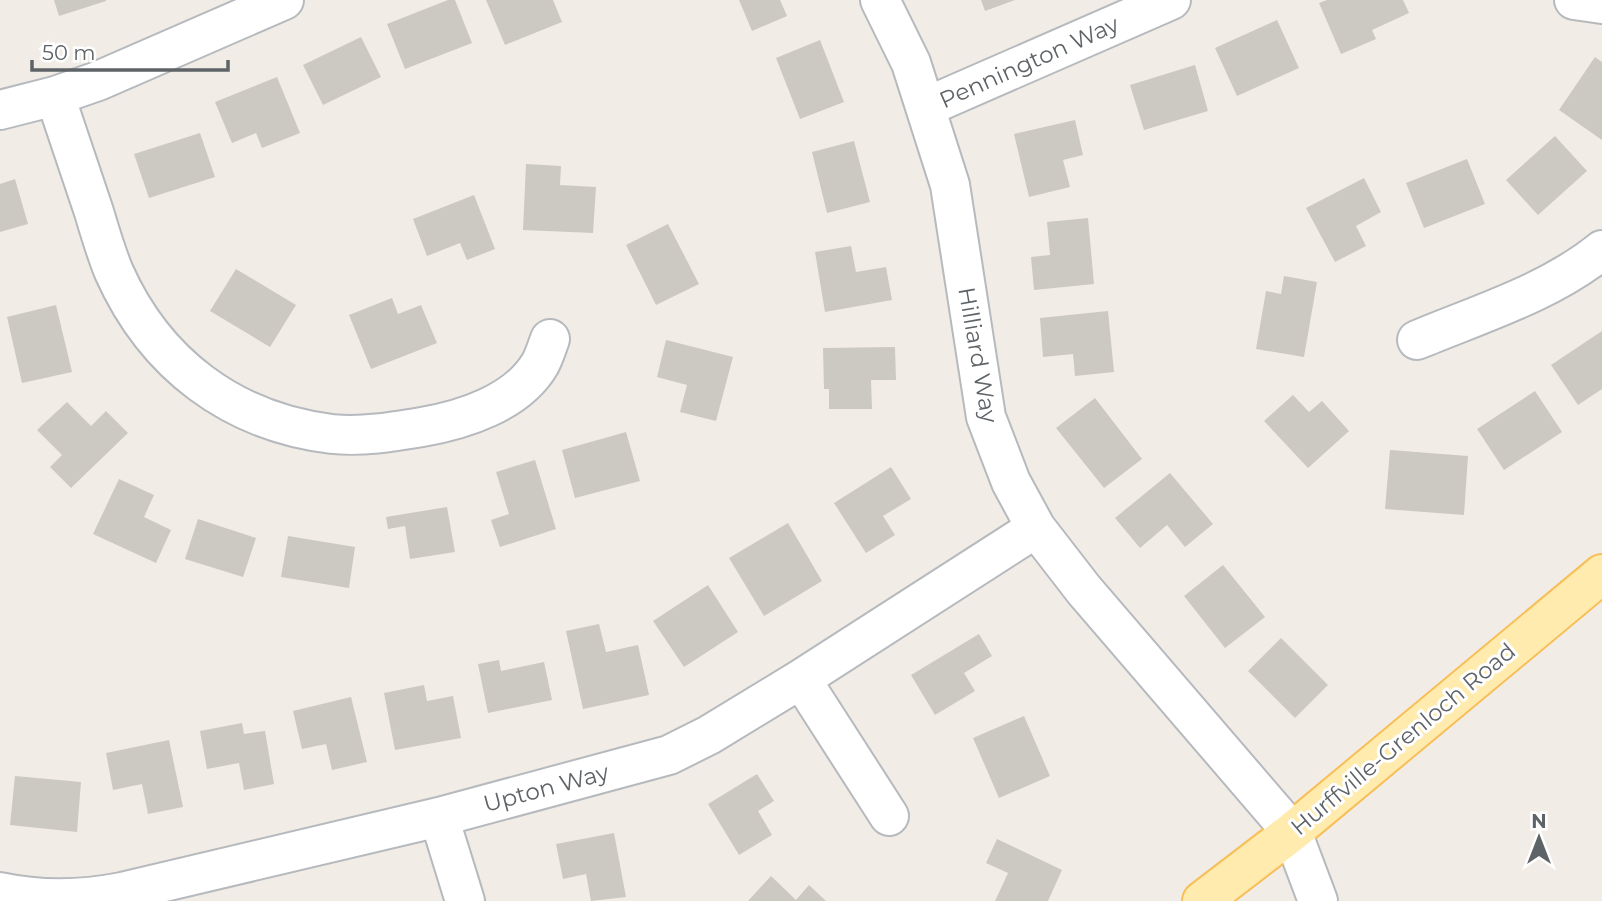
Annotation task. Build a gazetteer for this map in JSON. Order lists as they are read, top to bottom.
{
  "streets": {
    "main road": ["Hurffville-Grenloch Road"],
    "street": ["Pennington Way", "Hilliard Way", "Upton Way"]
  },
  "crossings": [
    ["Pennington Way", "Hilliard Way"],
    ["Hilliard Way", "Hurffville-Grenloch Road"],
    ["Hilliard Way", "Upton Way"]
  ],
  "scale_bar": "50 m",
  "north": "top"
}
